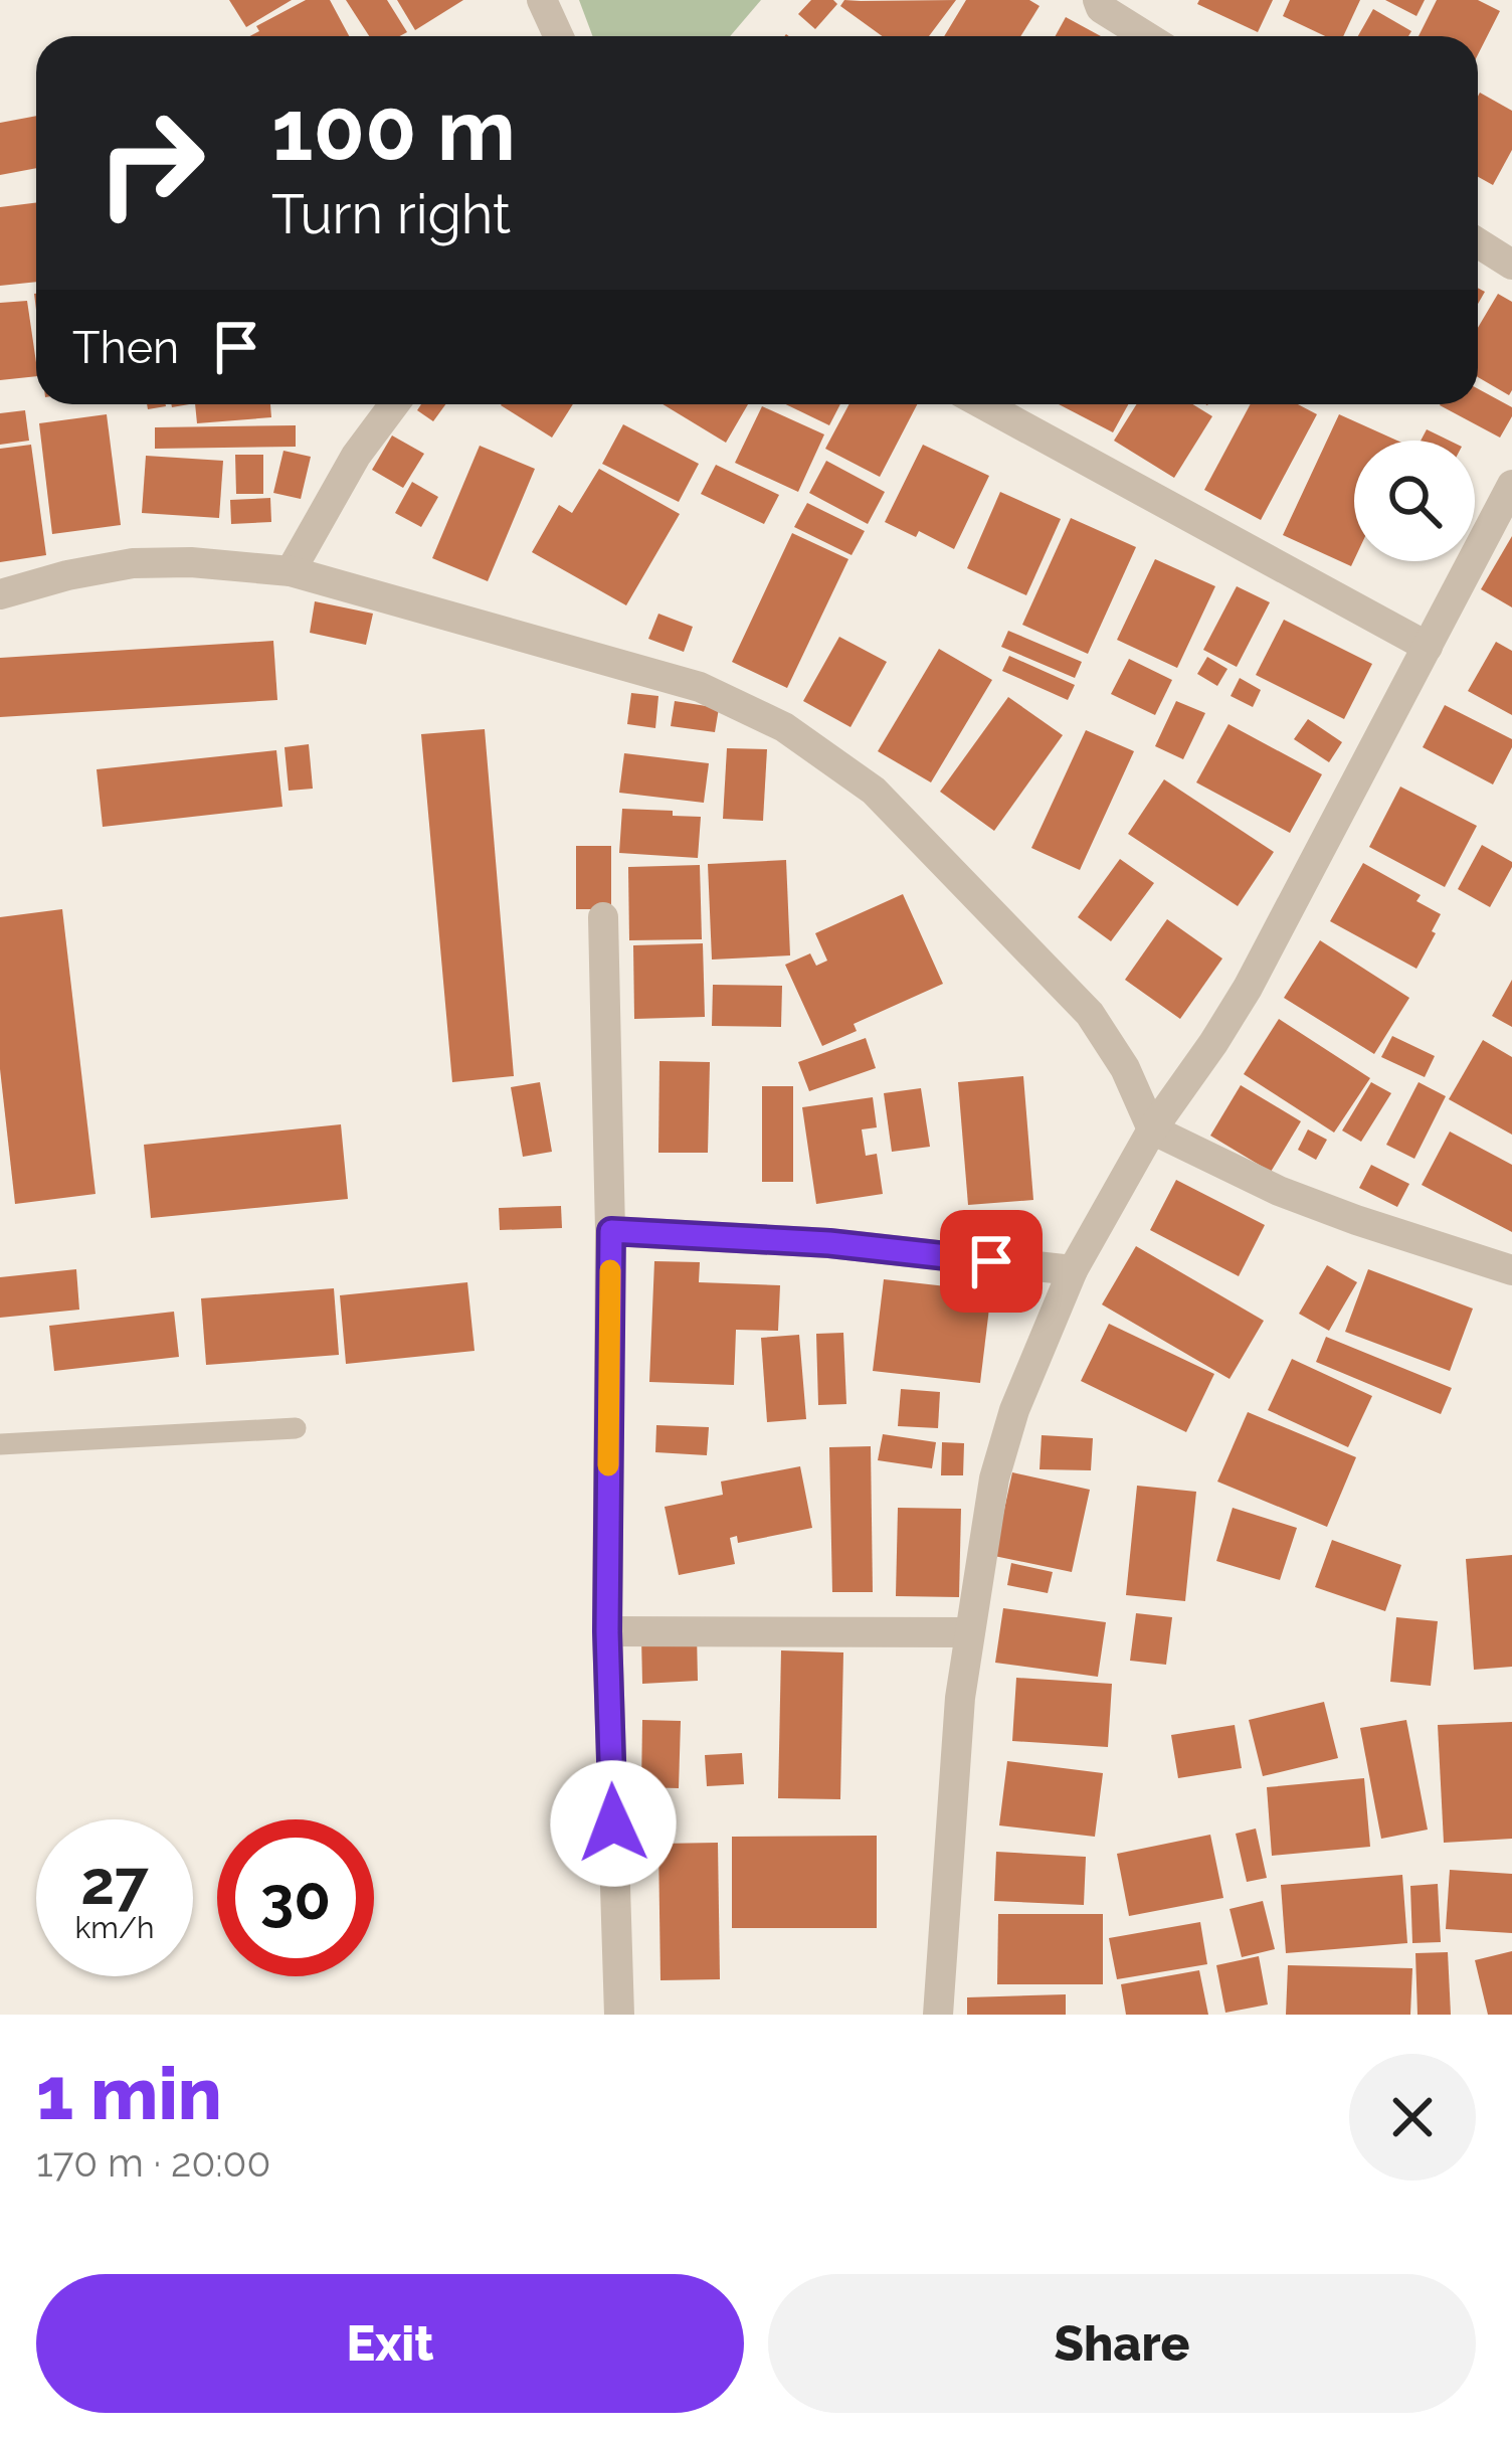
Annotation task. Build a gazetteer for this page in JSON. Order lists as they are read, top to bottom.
{
  "page": {
    "turn": ["100 m", "Turn right"],
    "then": "Then",
    "speed": "27 km/h",
    "limit": "30",
    "heading": ["1 min", "170 m · 20:00"],
    "buttons": ["Exit", "Share"]
  }
}
